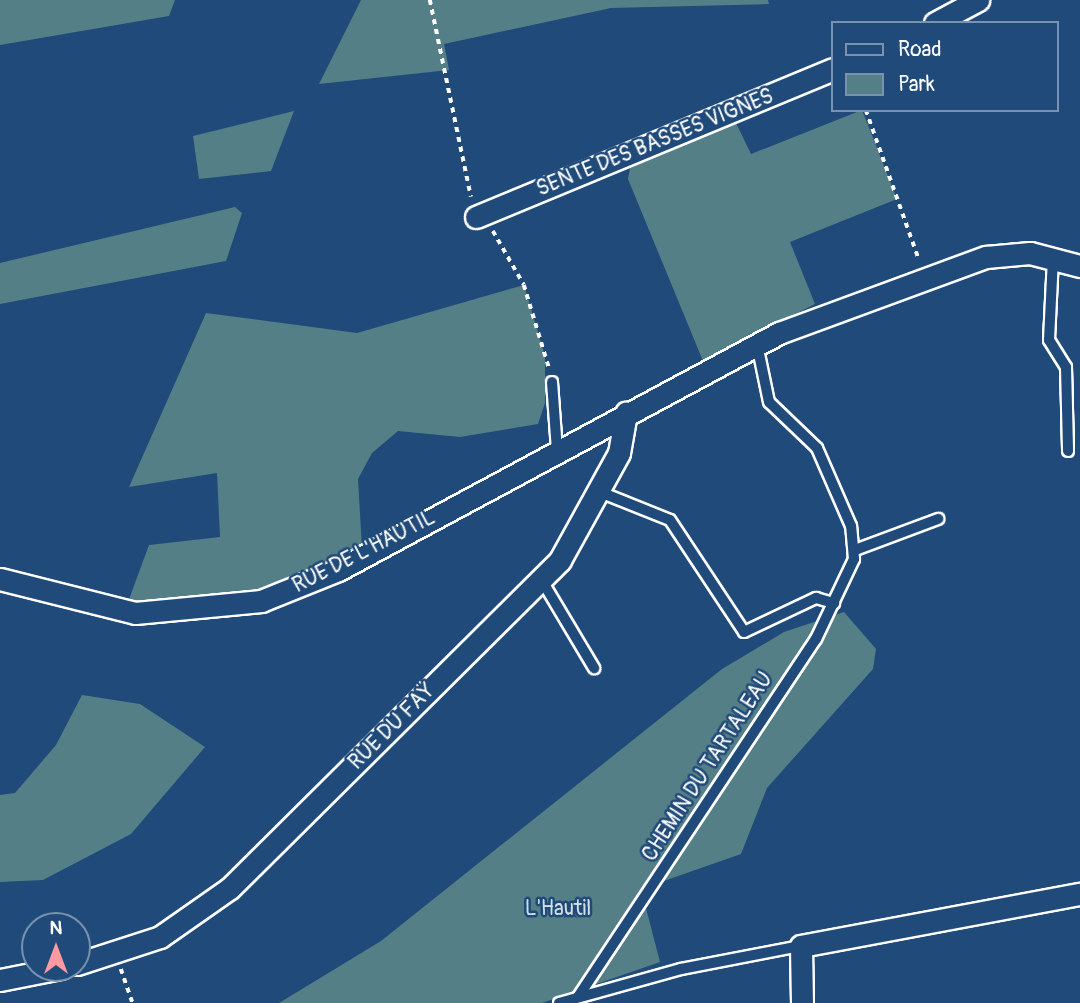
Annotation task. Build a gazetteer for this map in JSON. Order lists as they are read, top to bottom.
{
  "streets": {
    "street": ["SENTE DES BASSES VIGNES", "RUE DE L'HAUTIL", "RUE DU FAŸ"],
    "lane": ["CHEMIN DU TARTALEAU"]
  },
  "crossings": [
    ["RUE DE L'HAUTIL", "RUE DU FAŸ"]
  ],
  "parks": ["L'Hautil"],
  "legend": ["Road", "Park"],
  "north": "top"
}
